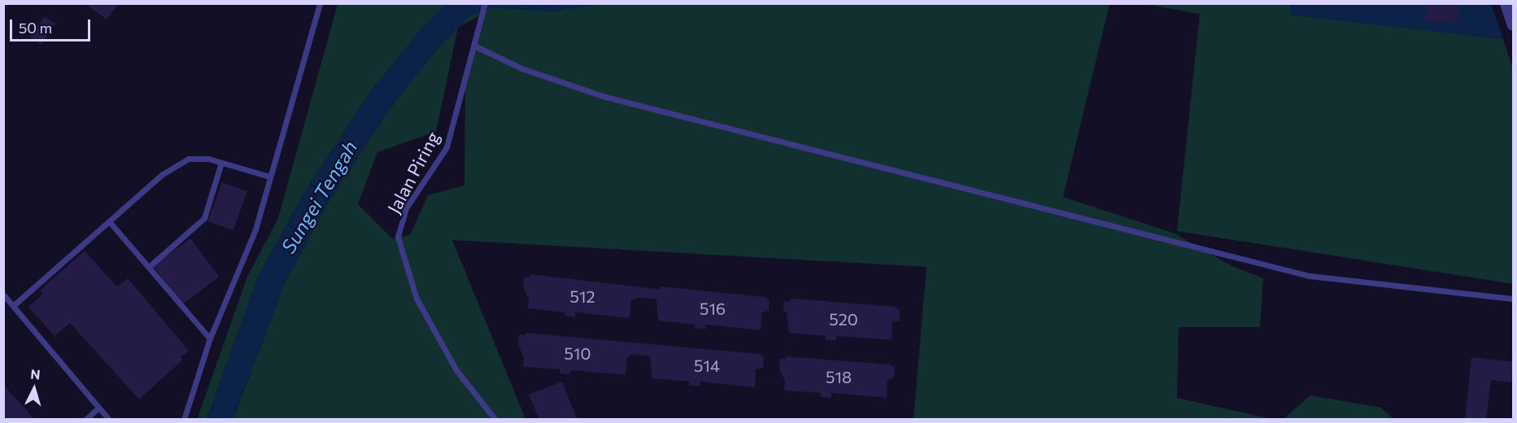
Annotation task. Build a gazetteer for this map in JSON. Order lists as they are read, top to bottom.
{
  "streets": {
    "lane": ["Jalan Piring"]
  },
  "water": ["Sungei Tengah"],
  "house_numbers": [
    "512",
    "516",
    "520",
    "510",
    "514",
    "518"
  ],
  "scale_bar": "50 m",
  "north": "top"
}
